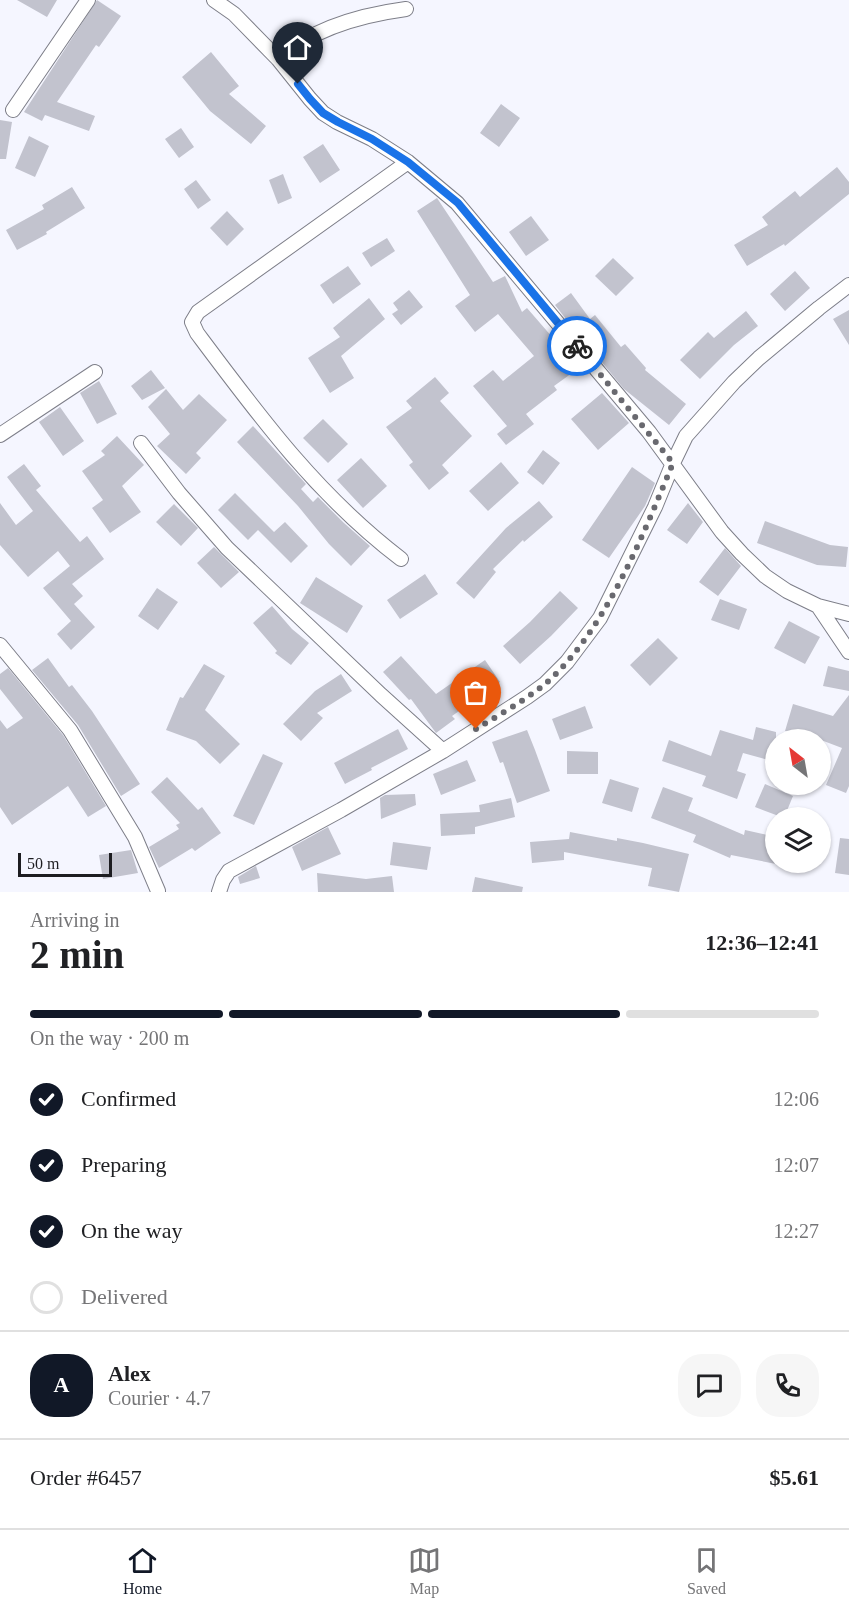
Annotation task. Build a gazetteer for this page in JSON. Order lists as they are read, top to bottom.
{
  "scale_bar": "50 m",
  "north": "top left",
  "page": {
    "scale": "50 m",
    "heading": ["2 min", "Arriving in", "12:36–12:41"],
    "panel": [
      "Alex",
      "Courier · 4.7",
      "Order #6457",
      "$5.61"
    ],
    "bar": "On the way · 200 m",
    "list": [
      ["Confirmed", "12:06"],
      ["Preparing", "12:07"],
      ["On the way", "12:27"],
      "Delivered"
    ],
    "round": "A",
    "tabs": ["Home", "Map", "Saved"]
  }
}
